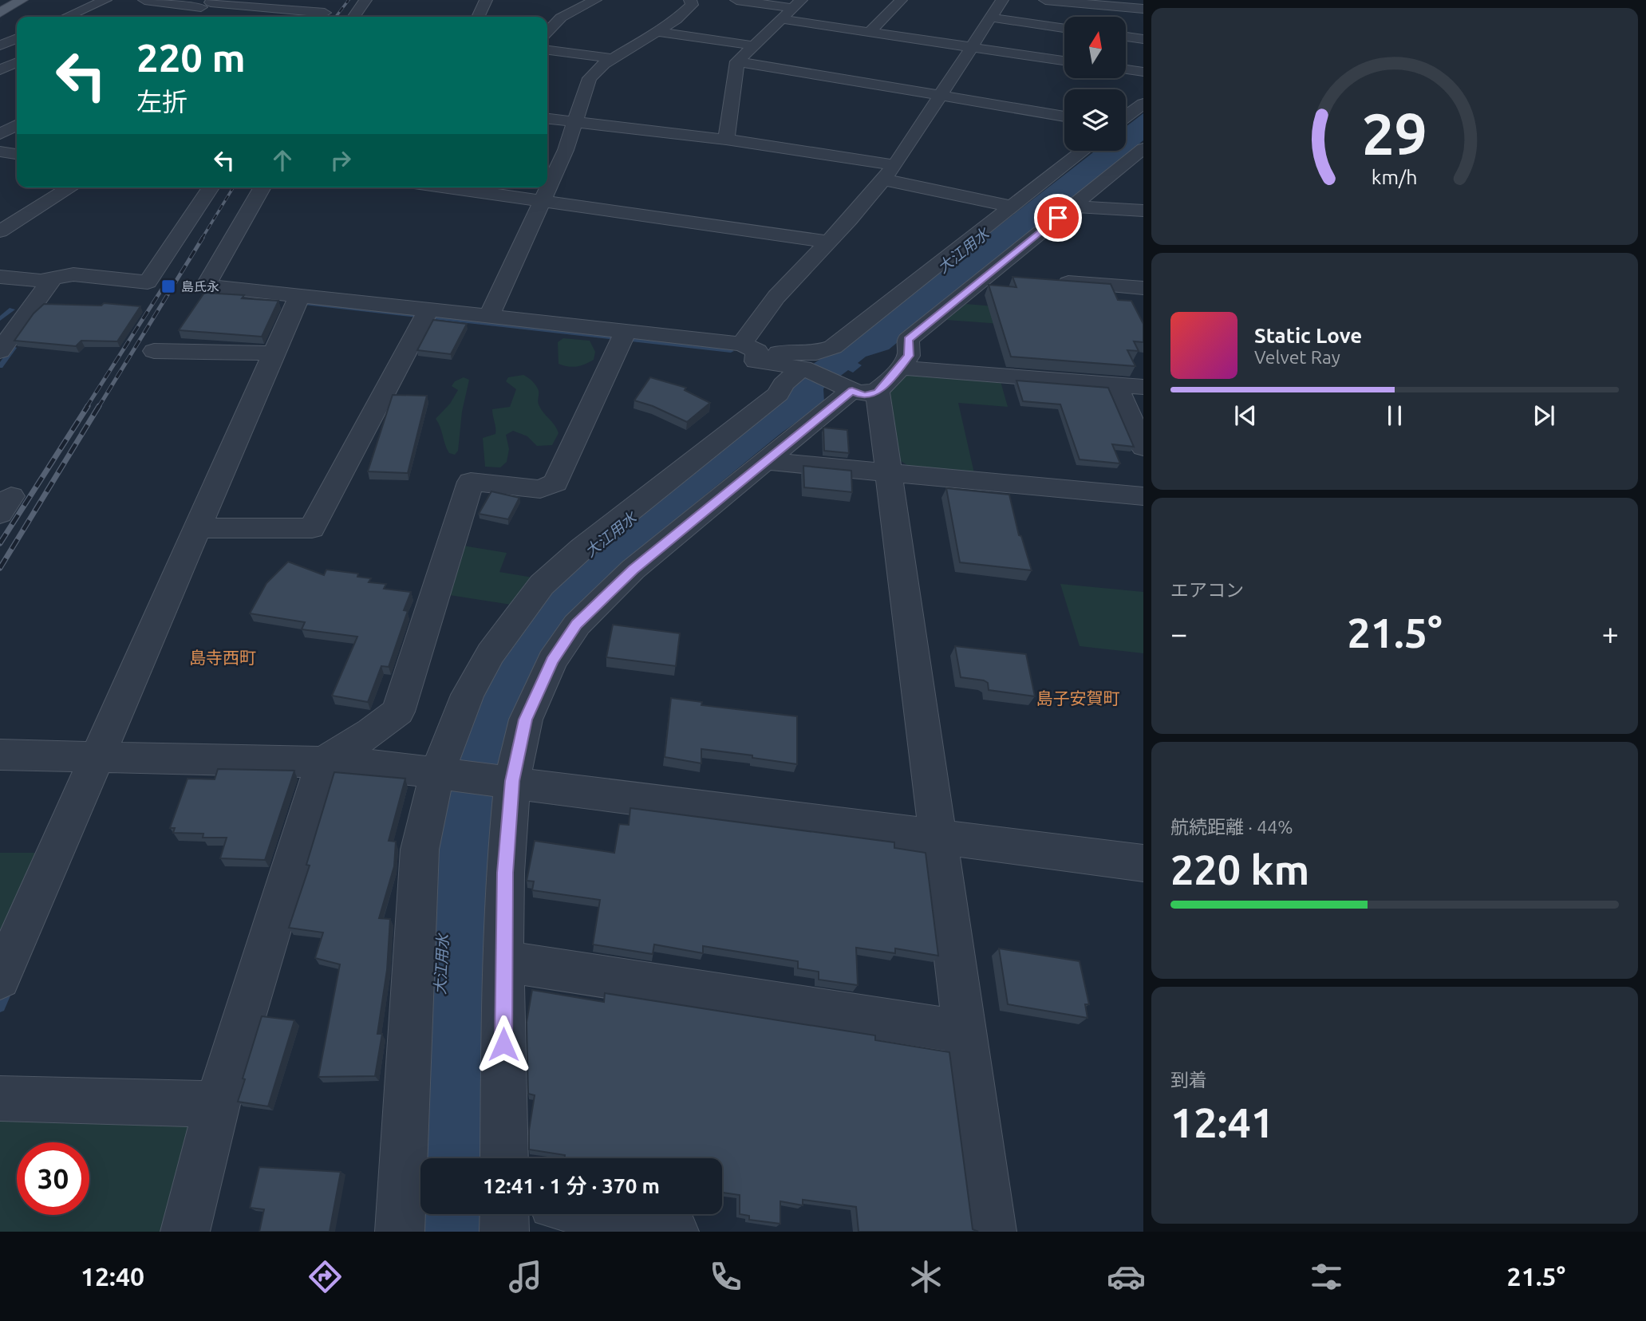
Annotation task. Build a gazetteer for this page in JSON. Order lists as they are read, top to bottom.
{
  "districts": ["島寺西町", "島子安賀町"],
  "water": ["大江用水"],
  "places": {
    "transit": ["島氏永"]
  },
  "north": "top",
  "page": {
    "turn": ["220 m", "左折"],
    "song": ["Static Love", "Velvet Ray"],
    "tile": [
      "エアコン",
      ["航続距離 · 44%", "220 km"],
      ["到着", "12:41"]
    ],
    "heat": ["−", "21.5°", "+"],
    "limit": "30",
    "trip": "12:41 · 1 分 · 370 m",
    "tabs": ["12:40", "21.5°"],
    "gauge": ["29", "km/h"]
  }
}
